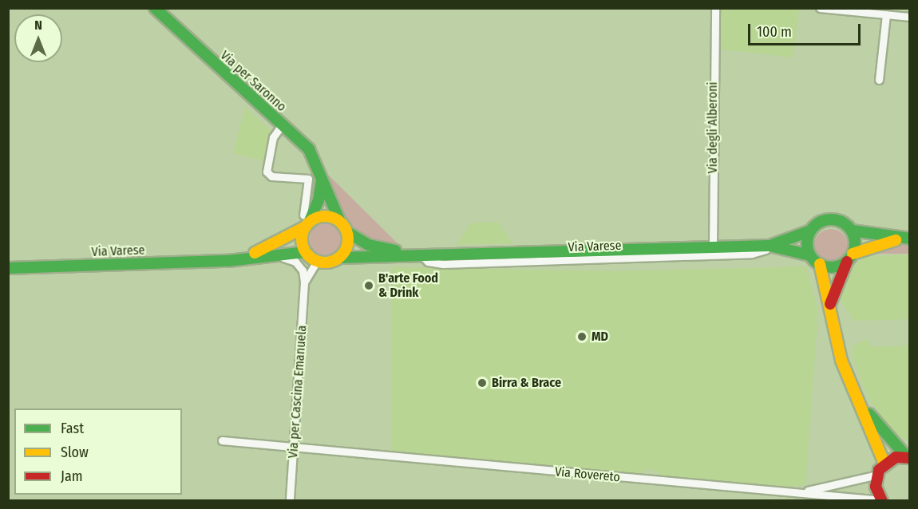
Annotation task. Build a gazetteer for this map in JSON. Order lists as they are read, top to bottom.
{
  "streets": {
    "main road": ["Via per Saronno", "Via Varese"],
    "street": ["Via degli Alberoni", "Via per Cascina Emanuela", "Via Rovereto"]
  },
  "crossings": [
    ["Via per Saronno", "Via Varese"],
    ["Via per Saronno", "Via per Cascina Emanuela"],
    ["Via degli Alberoni", "Via Varese"],
    ["Via Varese", "Via per Cascina Emanuela"],
    ["Via per Cascina Emanuela", "Via Rovereto"]
  ],
  "places": ["B'arte Food & Drink", "MD", "Birra & Brace"],
  "legend": ["Fast", "Slow", "Jam"],
  "scale_bar": "100 m",
  "north": "top"
}
